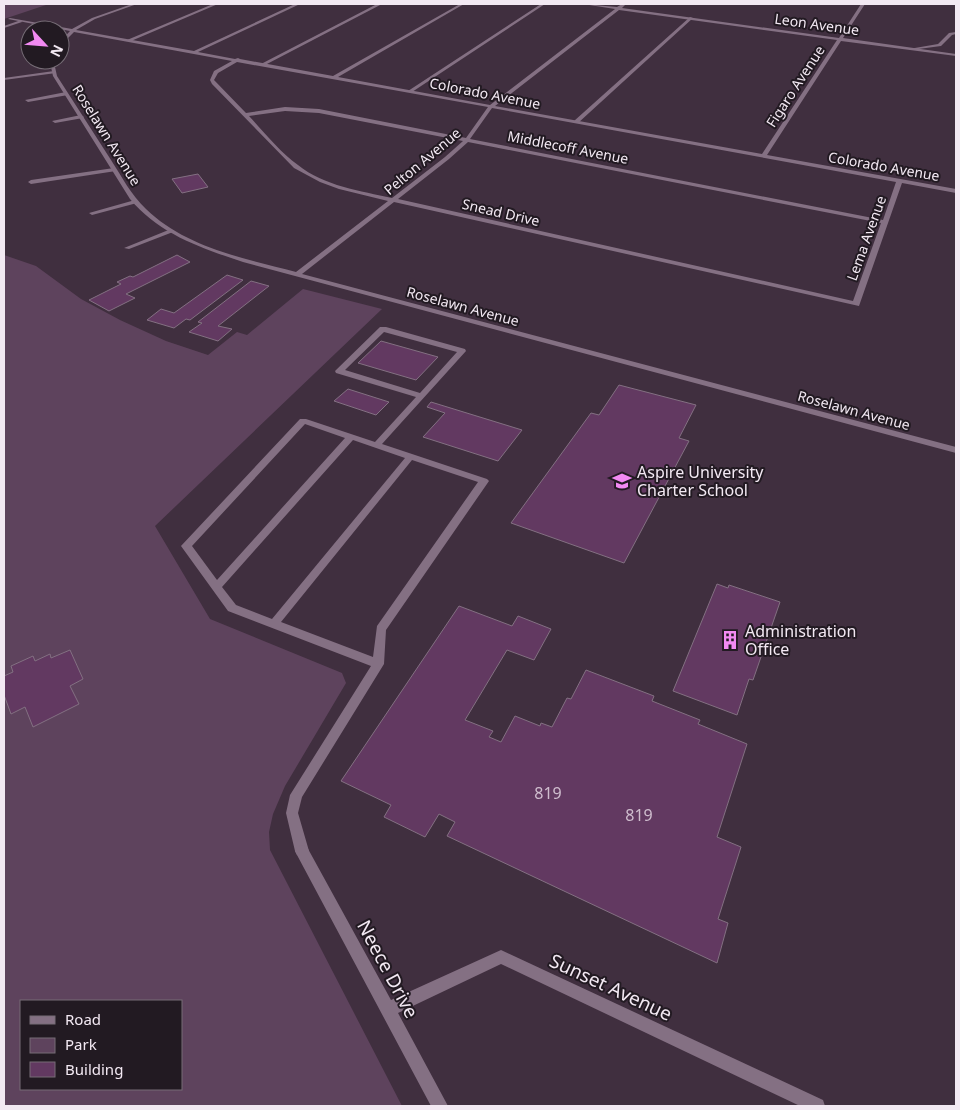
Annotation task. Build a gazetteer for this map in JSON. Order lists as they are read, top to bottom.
{
  "streets": {
    "street": [
      "Leon Avenue",
      "Figaro Avenue",
      "Colorado Avenue",
      "Roselawn Avenue",
      "Middlecoff Avenue",
      "Pelton Avenue",
      "Snead Drive",
      "Lema Avenue",
      "Neece Drive",
      "Sunset Avenue"
    ]
  },
  "crossings": [
    ["Leon Avenue", "Figaro Avenue"],
    ["Leon Avenue", "Pelton Avenue"],
    ["Figaro Avenue", "Colorado Avenue"],
    ["Colorado Avenue", "Pelton Avenue"],
    ["Colorado Avenue", "Snead Drive"],
    ["Colorado Avenue", "Lema Avenue"],
    ["Roselawn Avenue", "Pelton Avenue"],
    ["Middlecoff Avenue", "Pelton Avenue"],
    ["Middlecoff Avenue", "Snead Drive"],
    ["Middlecoff Avenue", "Lema Avenue"],
    ["Pelton Avenue", "Snead Drive"],
    ["Snead Drive", "Lema Avenue"],
    ["Neece Drive", "Sunset Avenue"]
  ],
  "places": {
    "school or university": ["Aspire University Charter School"],
    "building": ["Administration Office"]
  },
  "house_numbers": ["819", "819"],
  "legend": ["Road", "Park", "Building"],
  "north": "bottom right"
}
